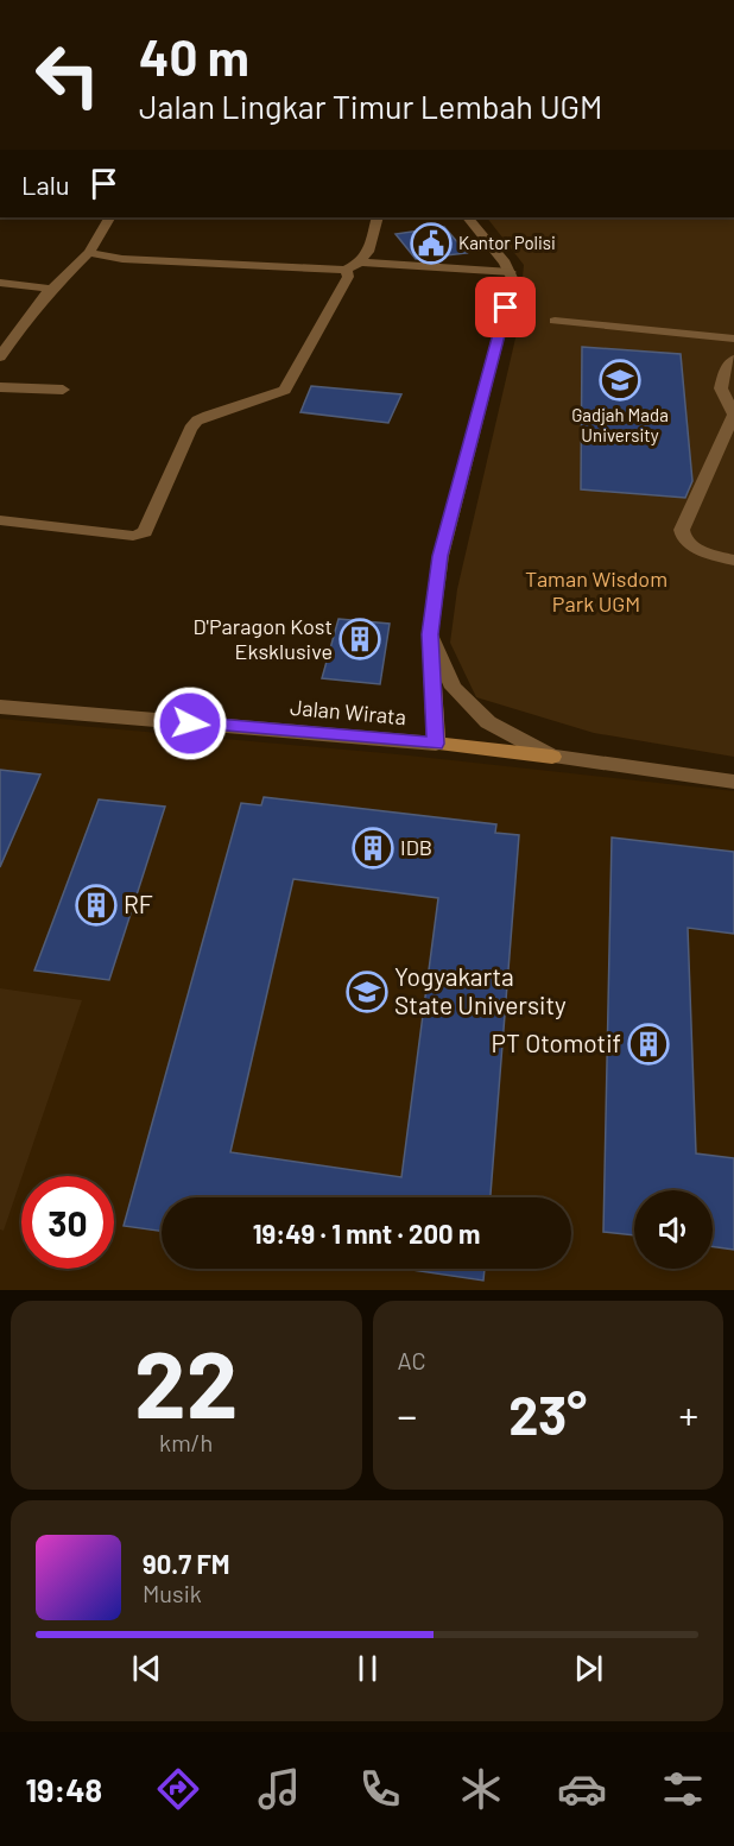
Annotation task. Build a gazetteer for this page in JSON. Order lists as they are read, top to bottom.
{
  "streets": {
    "main road": ["Jalan Wirata"]
  },
  "parks": ["Taman Wisdom Park UGM"],
  "places": {
    "public building": ["Kantor Polisi"],
    "school or university": ["Gadjah Mada University", "Yogyakarta State University"],
    "building": [
      "D'Paragon Kost Eksklusive",
      "IDB",
      "RF",
      "PT Otomotif"
    ]
  },
  "page": {
    "turn": ["40 m", "Jalan Lingkar Timur Lembah UGM"],
    "then": "Lalu",
    "limit": "30",
    "trip": "19:49 · 1 mnt · 200 m",
    "tile": [
      ["22", "km/h"],
      "AC"
    ],
    "heat": ["−", "23°", "+"],
    "song": ["90.7 FM", "Musik"],
    "tabs": "19:48"
  }
}
